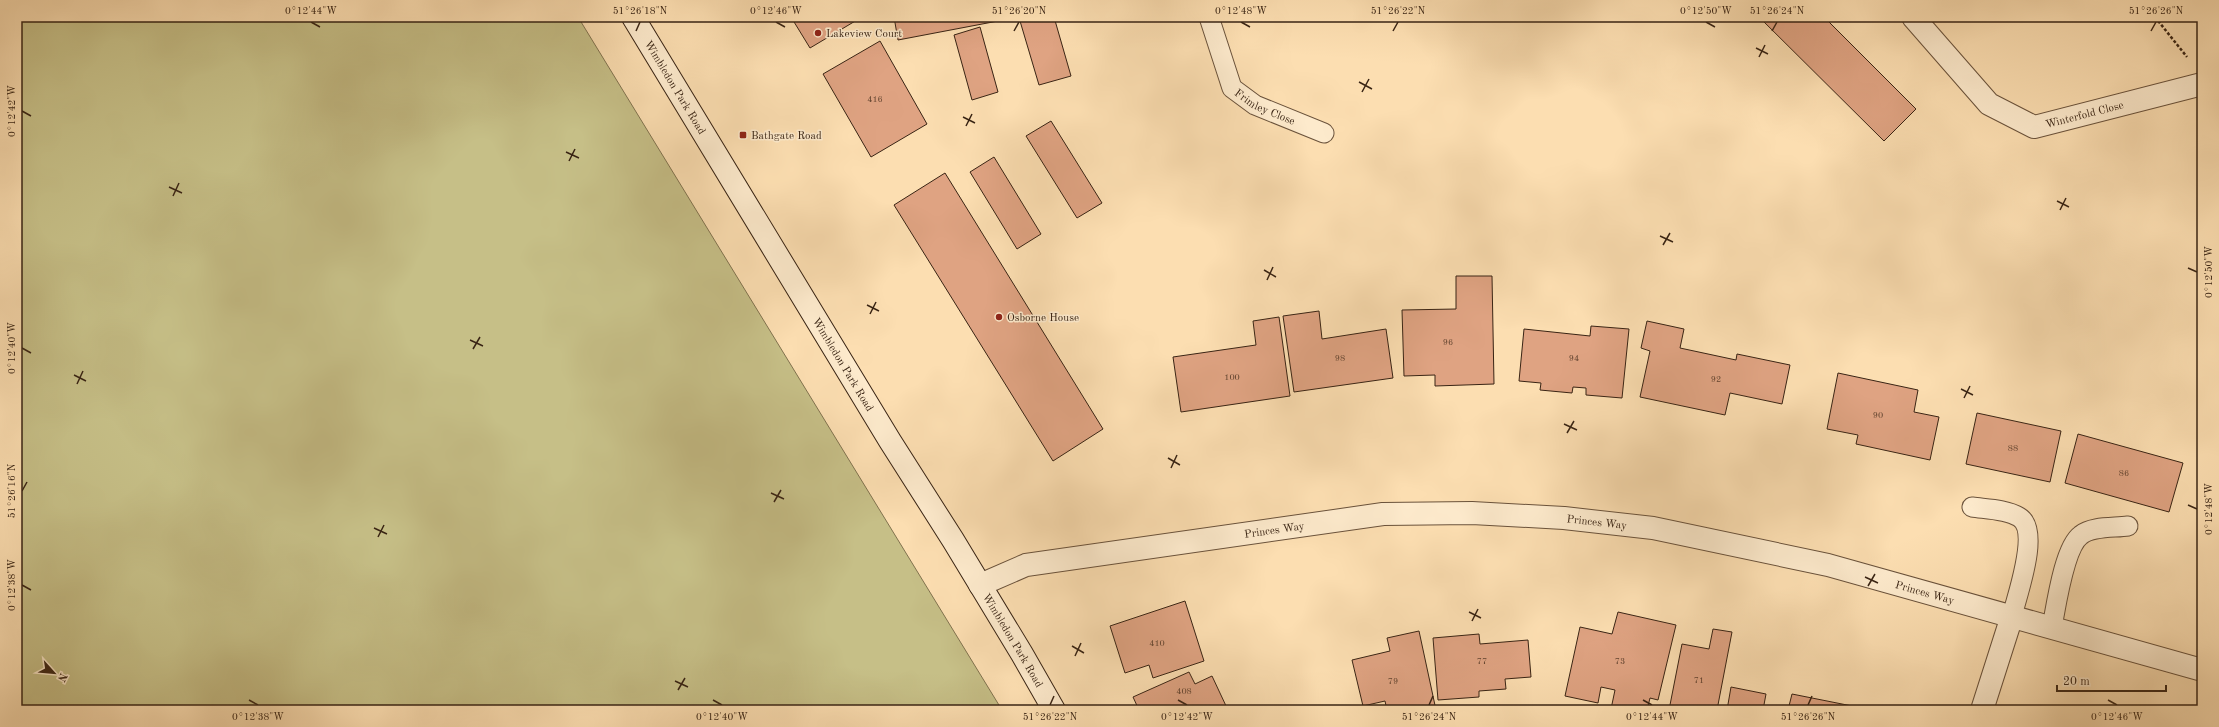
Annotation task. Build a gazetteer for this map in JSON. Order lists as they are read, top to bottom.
{
  "streets": {
    "street": ["Wimbledon Park Road", "Winterfold Close", "Princes Way"],
    "lane": ["Frimley Close"]
  },
  "crossings": [
    ["Wimbledon Park Road", "Princes Way"]
  ],
  "places": {
    "other": ["Lakeview Court", "Osborne House"],
    "transit": ["Bathgate Road"]
  },
  "house_numbers": [
    "416",
    "96",
    "98",
    "94",
    "100",
    "92",
    "90",
    "88",
    "86",
    "410",
    "77",
    "73",
    "71",
    "79",
    "408"
  ],
  "scale_bar": "20 m",
  "north": "bottom right",
  "coordinates": [
    "0°12'44\"W",
    "51°26'18\"N",
    "0°12'46\"W",
    "51°26'20\"N",
    "0°12'48\"W",
    "51°26'22\"N",
    "0°12'50\"W",
    "51°26'24\"N",
    "51°26'26\"N",
    "0°12'42\"W",
    "0°12'40\"W",
    "51°26'16\"N",
    "0°12'38\"W"
  ]
}
